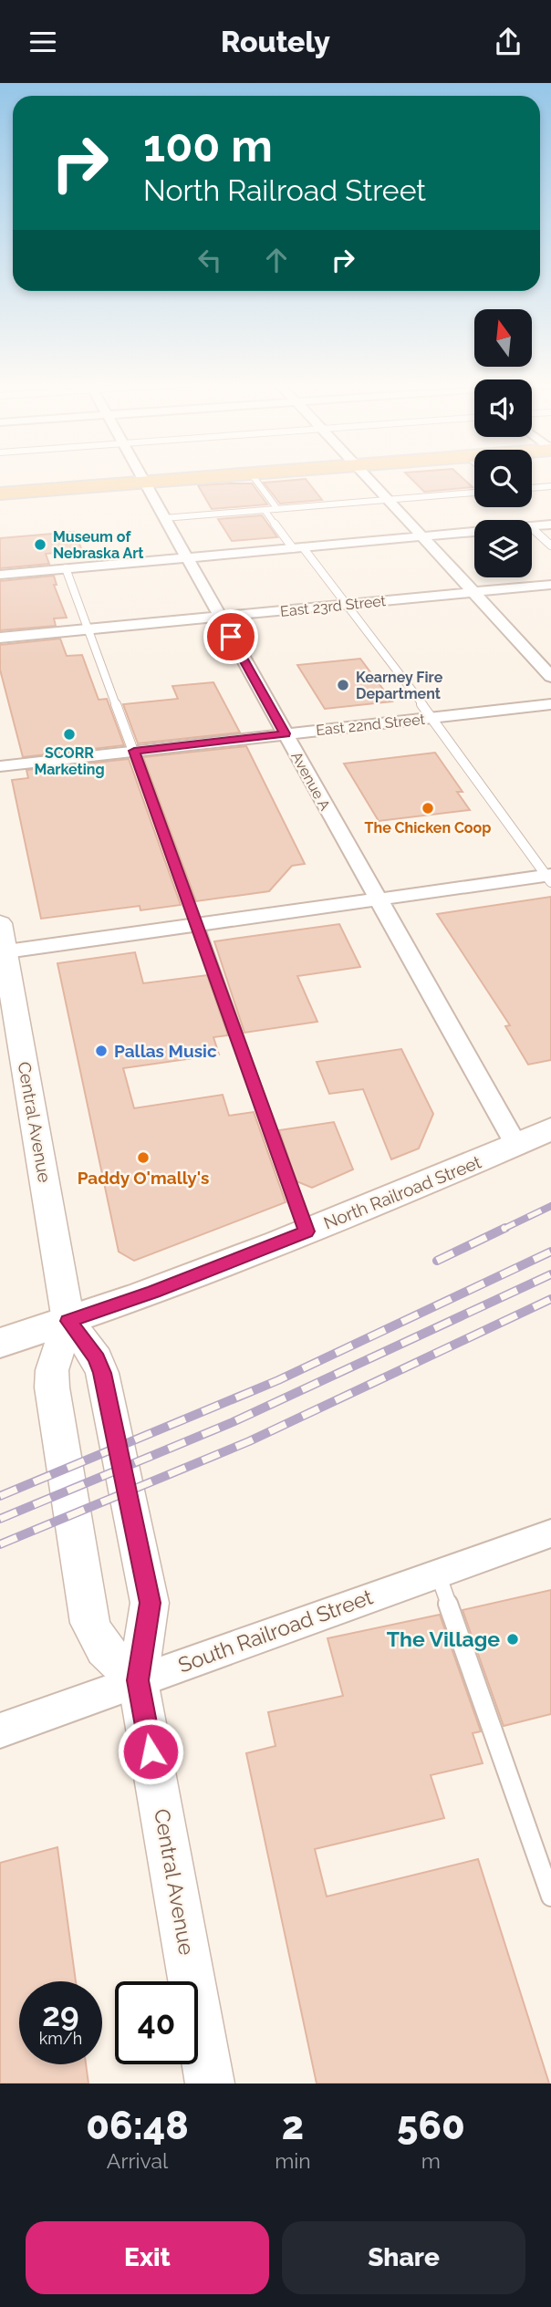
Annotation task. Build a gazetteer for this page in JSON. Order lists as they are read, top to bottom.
{
  "streets": {
    "main road": ["North Railroad Street"],
    "street": [
      "East 23rd Street",
      "East 22nd Street",
      "Avenue A",
      "Central Avenue",
      "South Railroad Street"
    ]
  },
  "crossings": [
    ["East 23rd Street", "Avenue A"],
    ["East 22nd Street", "Avenue A"],
    ["Avenue A", "North Railroad Street"],
    ["Central Avenue", "North Railroad Street"],
    ["Central Avenue", "South Railroad Street"]
  ],
  "places": [
    "Museum of Nebraska Art",
    "Kearney Fire Department",
    "SCORR Marketing",
    "The Chicken Coop",
    "Pallas Music",
    "Paddy O'mally's",
    "The Village"
  ],
  "north": "top",
  "page": {
    "header": "Routely",
    "turn": ["100 m", "North Railroad Street"],
    "speed": "29 km/h",
    "limit": "40",
    "eta": [
      "06:48",
      "Arrival",
      "2",
      "min",
      "560",
      "m"
    ],
    "buttons": ["Exit", "Share"]
  }
}
